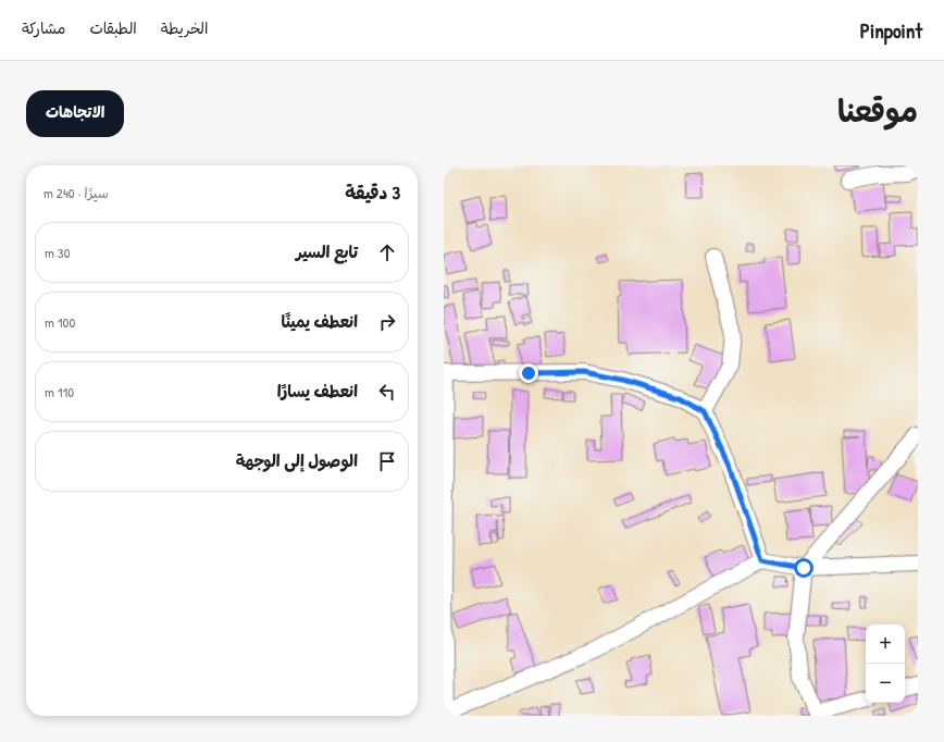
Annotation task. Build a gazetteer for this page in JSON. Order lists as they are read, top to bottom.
{
  "page": {
    "header": "Pinpoint",
    "nav": ["الخريطة", "الطبقات", "مشاركة"],
    "title": "موقعنا",
    "buttons": "الاتجاهات",
    "heading": ["3 دقيقة", "سيرًا · 240 m"],
    "list": [
      ["تابع السير", "30 m"],
      ["انعطف يمينًا", "100 m"],
      ["انعطف يسارًا", "110 m"],
      "الوصول إلى الوجهة"
    ],
    "map_buttons": ["+", "−"]
  }
}
